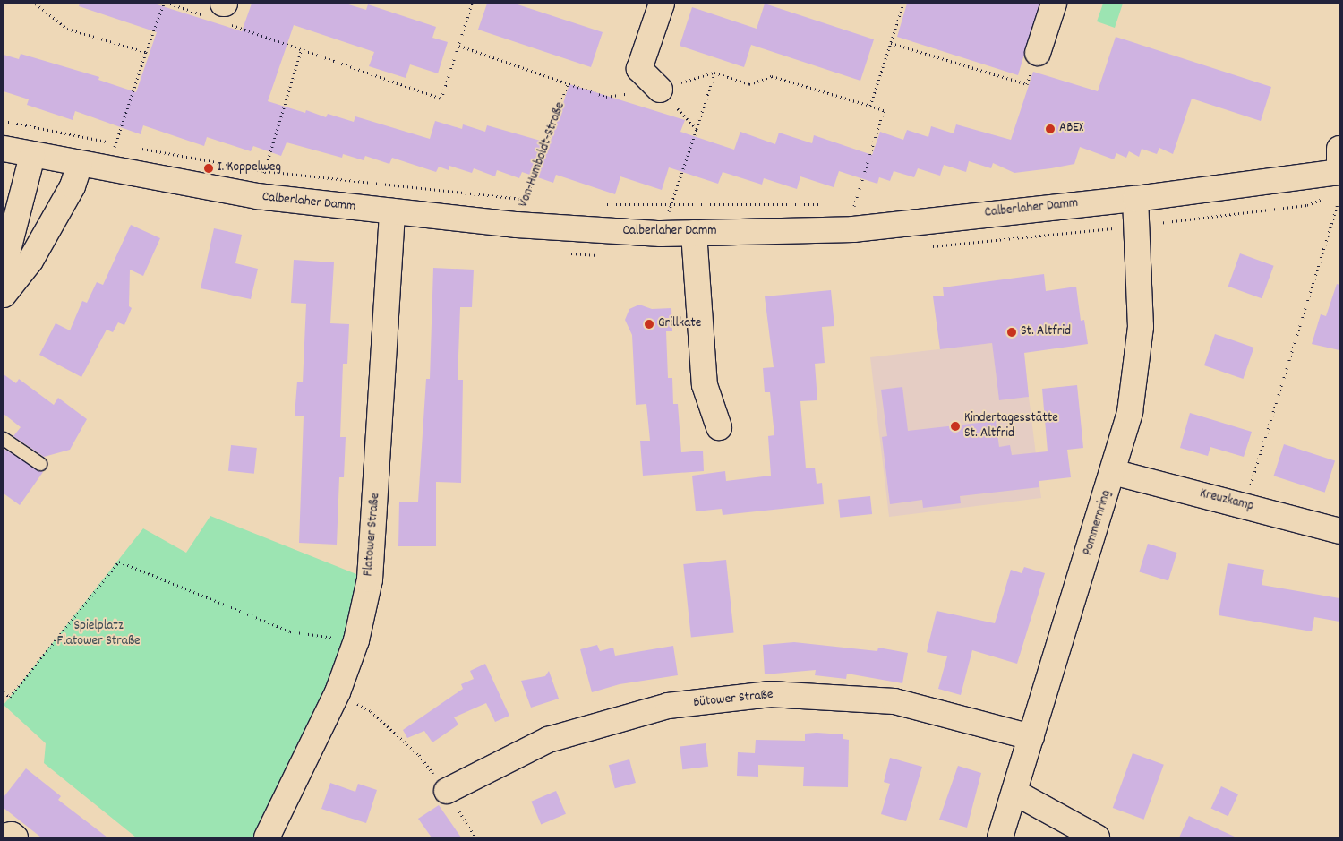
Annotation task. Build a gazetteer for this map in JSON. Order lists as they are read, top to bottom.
{
  "streets": {
    "street": [
      "Calberlaher Damm",
      "Kreuzkamp",
      "Pommernring",
      "Flatower Straße",
      "Bütower Straße"
    ],
    "path": ["Von-Humboldt-Straße"]
  },
  "crossings": [
    ["Von-Humboldt-Straße", "Calberlaher Damm"],
    ["Calberlaher Damm", "Pommernring"],
    ["Calberlaher Damm", "Flatower Straße"],
    ["Kreuzkamp", "Pommernring"],
    ["Pommernring", "Bütower Straße"]
  ],
  "parks": ["Spielplatz Flatower Straße"],
  "places": [
    "ABEX",
    "I. Koppelweg",
    "Grillkate",
    "St. Altfrid",
    "Kindertagesstätte St. Altfrid"
  ]
}
